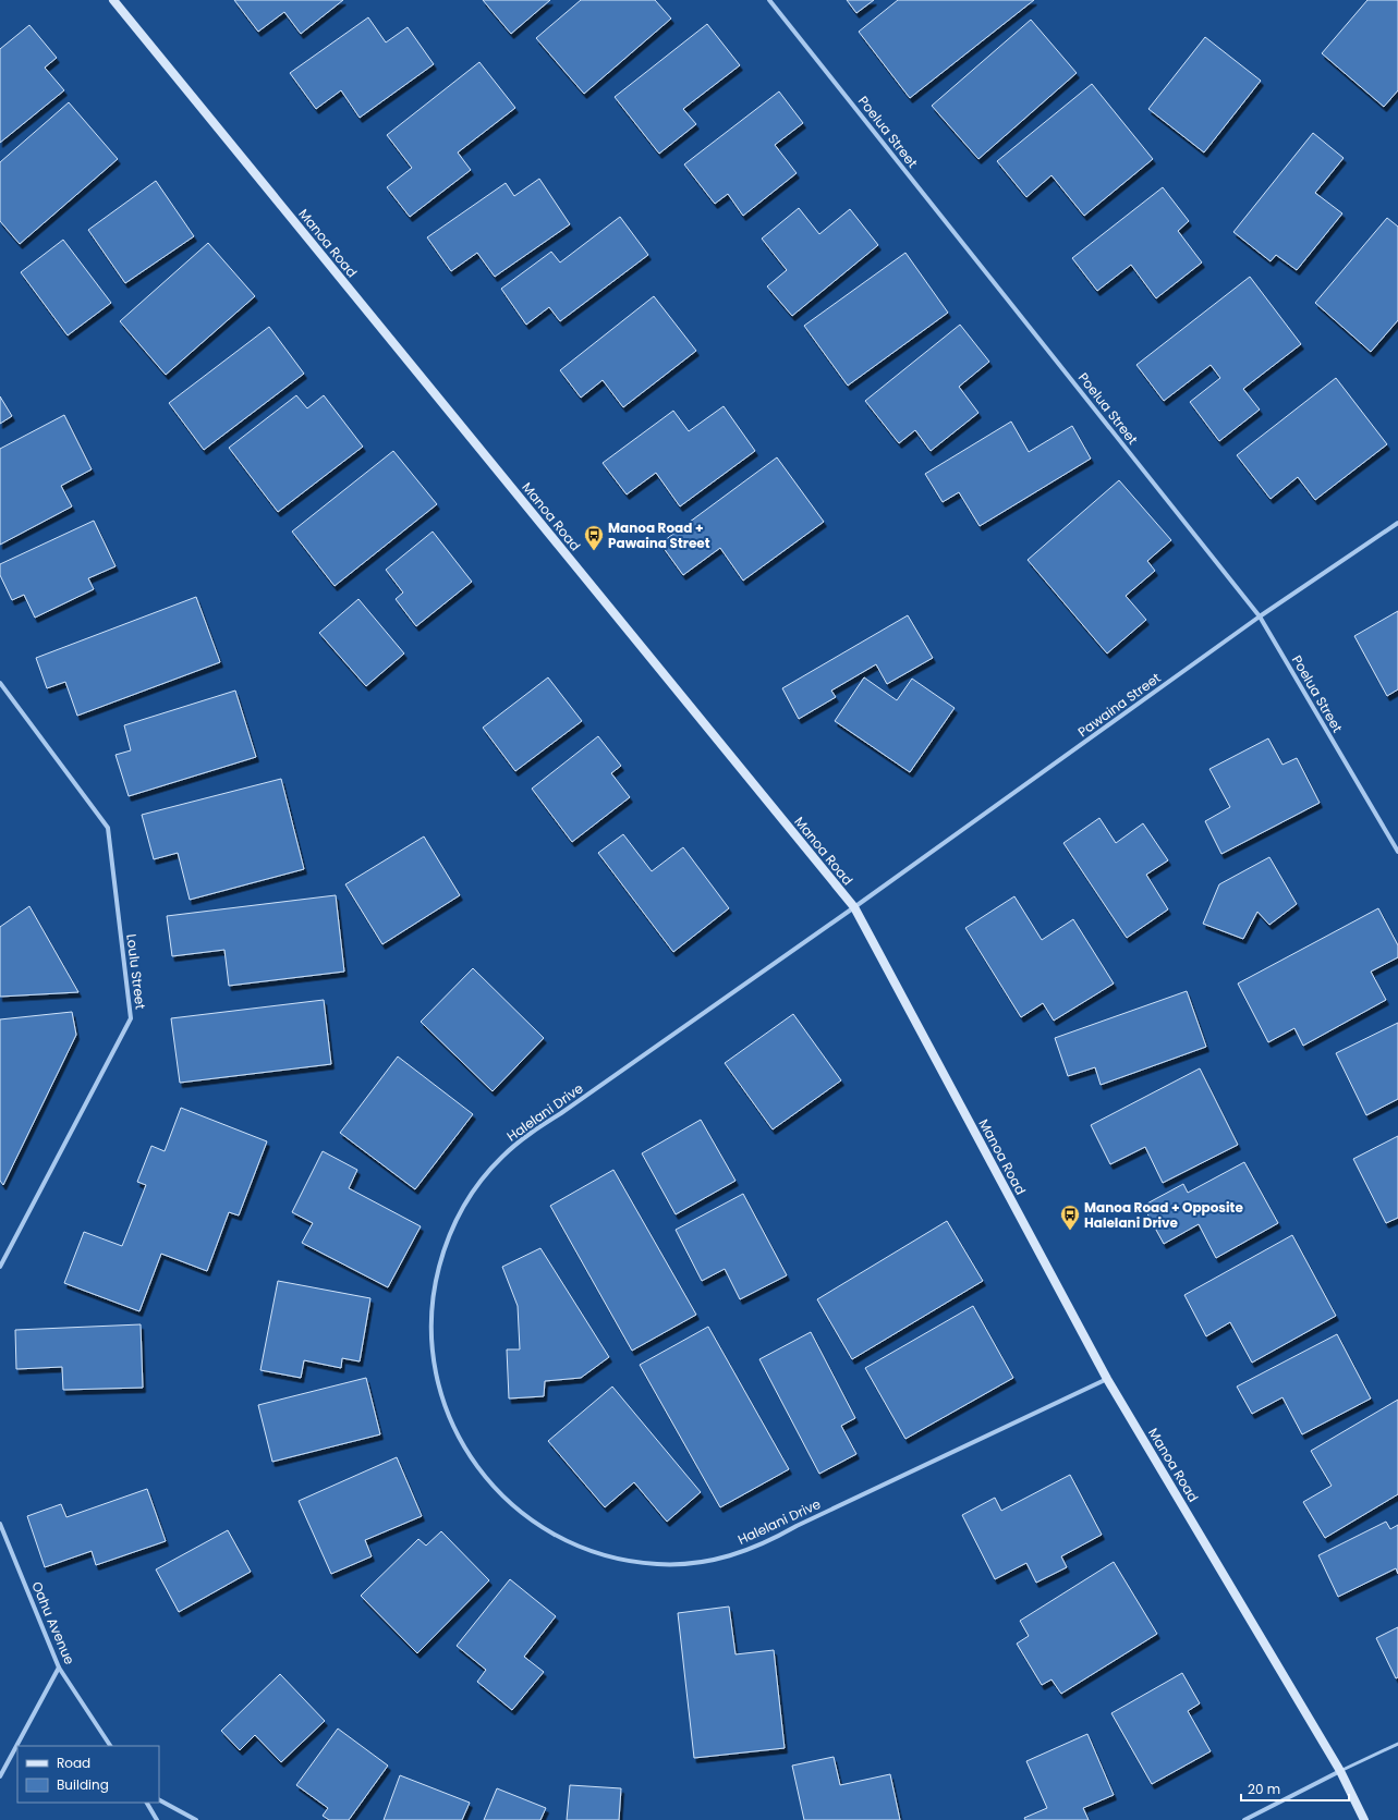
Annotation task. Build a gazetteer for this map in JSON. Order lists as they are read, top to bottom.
{
  "streets": {
    "street": [
      "Poelua Street",
      "Manoa Road",
      "Pawaina Street",
      "Loulu Street",
      "Halelani Drive",
      "Oahu Avenue"
    ]
  },
  "crossings": [
    ["Poelua Street", "Pawaina Street"],
    ["Manoa Road", "Pawaina Street"],
    ["Manoa Road", "Halelani Drive"],
    ["Pawaina Street", "Halelani Drive"]
  ],
  "places": {
    "bus stop": ["Manoa Road + Pawaina Street", "Manoa Road + Opposite Halelani Drive"]
  },
  "legend": ["Road", "Building"],
  "scale_bar": "20 m"
}
